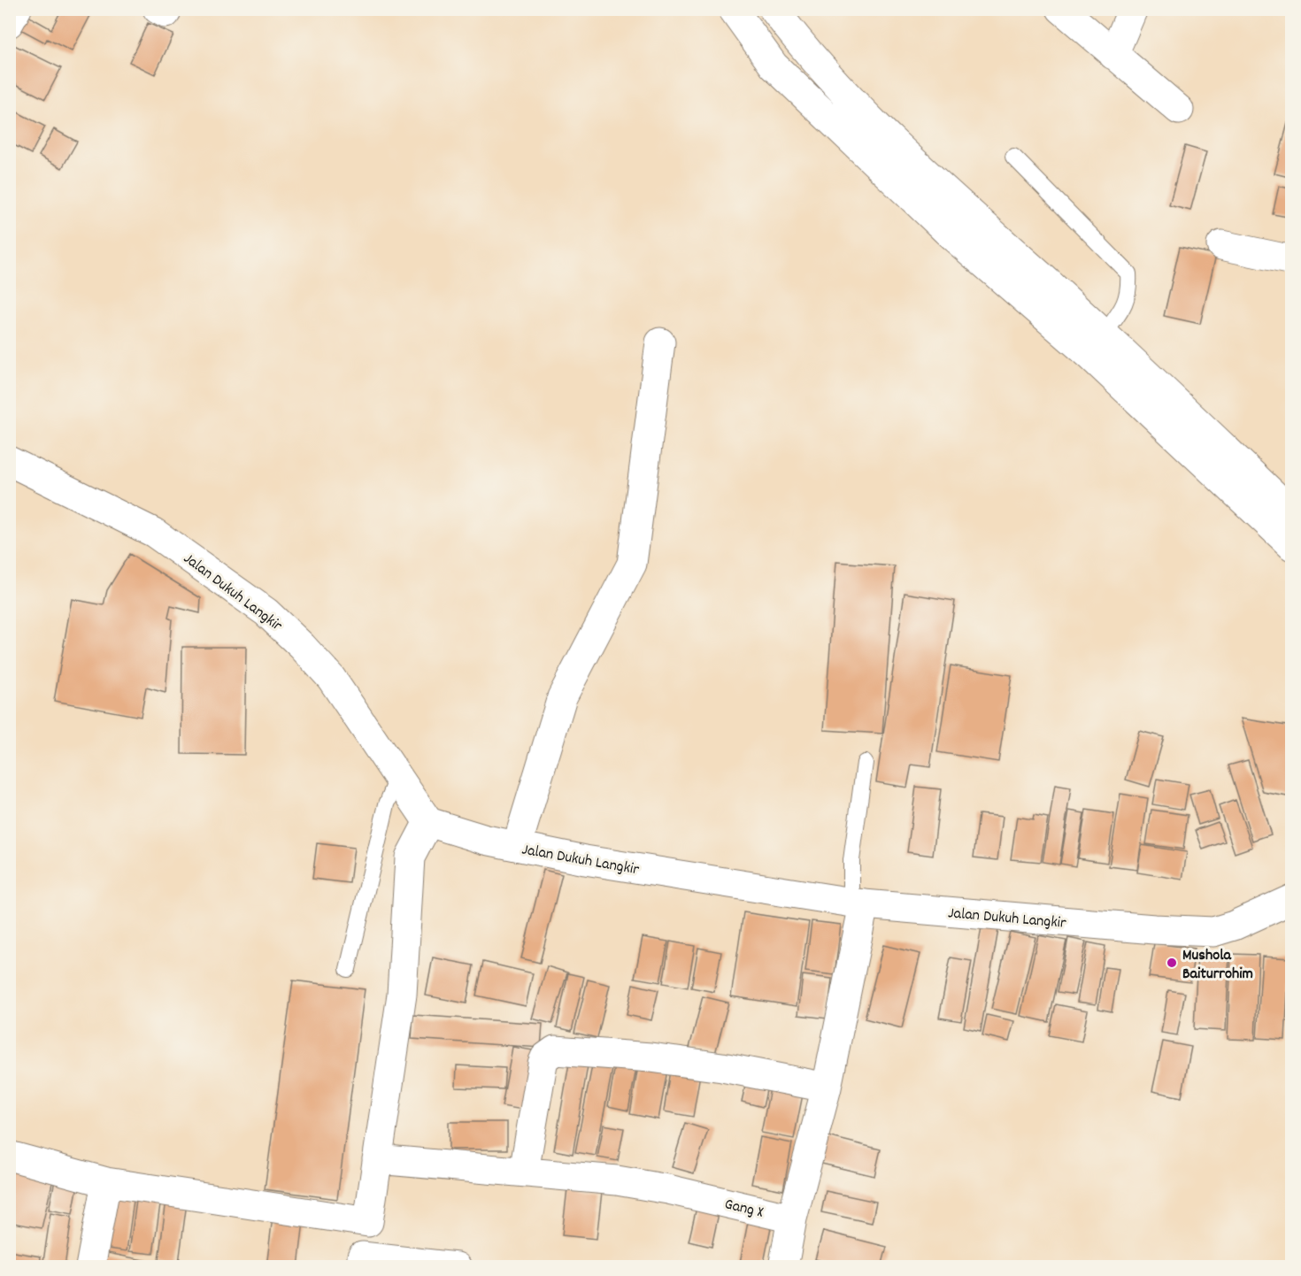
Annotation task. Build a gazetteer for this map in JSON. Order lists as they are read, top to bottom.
{
  "streets": {
    "street": ["Jalan Dukuh Langkir", "Gang X"]
  },
  "places": ["Mushola Baiturrohim"]
}
